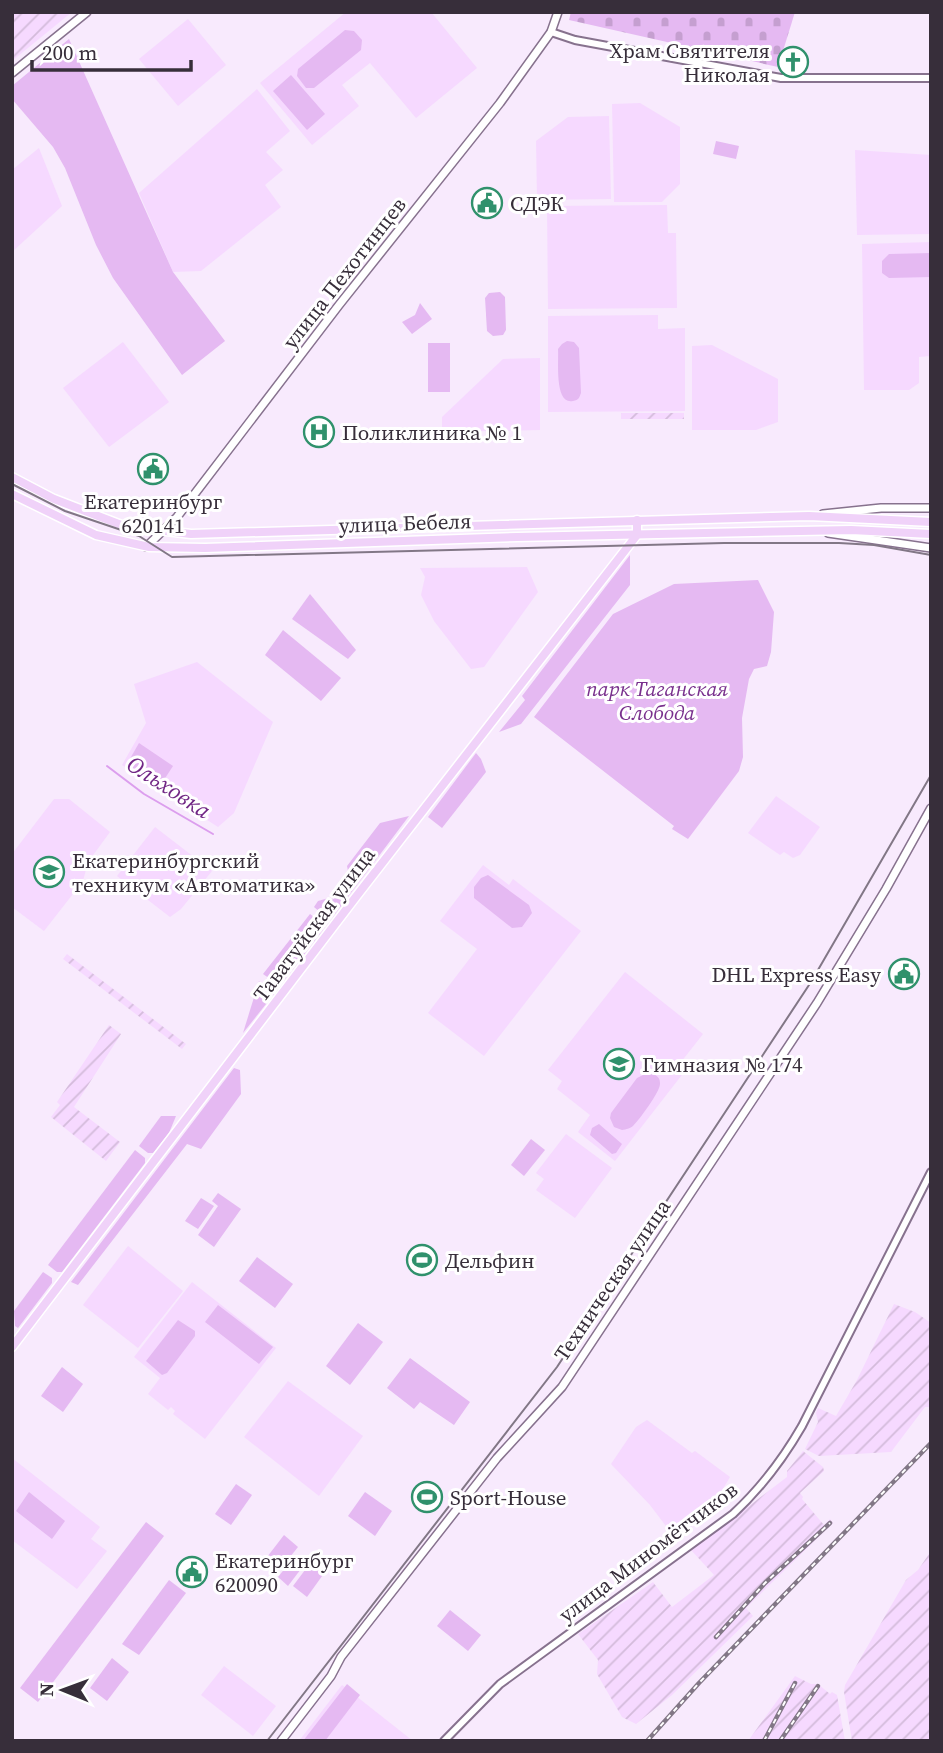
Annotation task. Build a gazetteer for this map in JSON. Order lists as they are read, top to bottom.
{
  "streets": {
    "main road": [
      "улица Пехотинцев",
      "улица Бебеля",
      "Таватуйская улица",
      "Техническая улица"
    ],
    "street": ["улица Миномётчиков"]
  },
  "crossings": [
    ["улица Пехотинцев", "улица Бебеля"],
    ["улица Бебеля", "Таватуйская улица"]
  ],
  "water": ["Ольховка"],
  "parks": ["парк Таганская Слобода"],
  "places": {
    "church": ["Храм Святителя Николая"],
    "public building": [
      "СДЭК",
      "Екатеринбург 620141",
      "DHL Express Easy",
      "Екатеринбург 620090"
    ],
    "hospital": ["Поликлиника № 1"],
    "school or university": ["Екатеринбургский техникум «Автоматика»", "Гимназия № 174"],
    "sports": ["Дельфин", "Sport-House"]
  },
  "scale_bar": "200 m",
  "north": "left"
}
